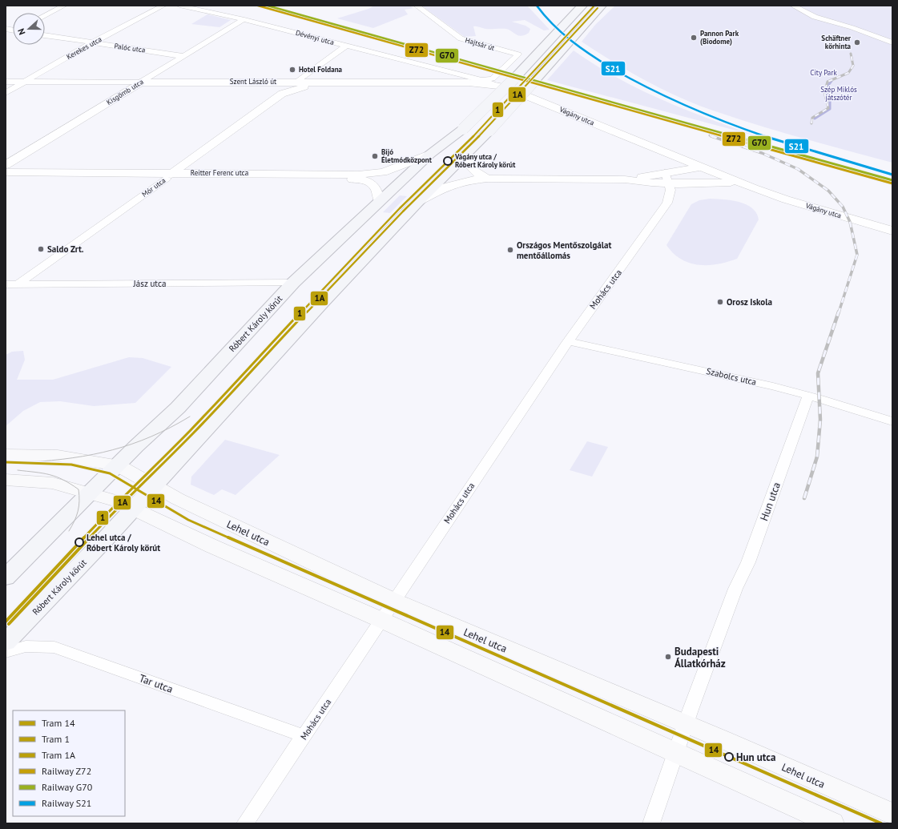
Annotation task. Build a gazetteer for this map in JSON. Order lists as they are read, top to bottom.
{
  "streets": {
    "main road": ["Róbert Károly körút", "Lehel utca"],
    "street": [
      "Dévényi utca",
      "Hajtsár út",
      "Kerekes utca",
      "Palóc utca",
      "Szent László út",
      "Kisgömb utca",
      "Vágány utca",
      "Reitter Ferenc utca",
      "Mór utca",
      "Jász utca",
      "Mohács utca",
      "Szabolcs utca",
      "Hun utca",
      "Tar utca"
    ]
  },
  "crossings": [
    ["Dévényi utca", "Hajtsár út"],
    ["Dévényi utca", "Szent László út"],
    ["Dévényi utca", "Kisgömb utca"],
    ["Dévényi utca", "Vágány utca"],
    ["Hajtsár út", "Szent László út"],
    ["Hajtsár út", "Vágány utca"],
    ["Kerekes utca", "Palóc utca"],
    ["Kerekes utca", "Szent László út"],
    ["Palóc utca", "Kisgömb utca"],
    ["Szent László út", "Kisgömb utca"],
    ["Szent László út", "Vágány utca"],
    ["Szent László út", "Mór utca"],
    ["Vágány utca", "Mohács utca"],
    ["Vágány utca", "Róbert Károly körút"],
    ["Reitter Ferenc utca", "Mór utca"],
    ["Reitter Ferenc utca", "Róbert Károly körút"],
    ["Mór utca", "Jász utca"],
    ["Jász utca", "Róbert Károly körút"],
    ["Mohács utca", "Szabolcs utca"],
    ["Mohács utca", "Lehel utca"],
    ["Mohács utca", "Tar utca"],
    ["Róbert Károly körút", "Lehel utca"],
    ["Szabolcs utca", "Hun utca"],
    ["Hun utca", "Lehel utca"]
  ],
  "parks": ["City Park", "Szép Miklós játszótér"],
  "places": [
    "Pannon Park (Biodome)",
    "Schäftner körhinta",
    "Hotel Foldana",
    "Bijó Életmódközpont",
    "Vágány utca / Róbert Károly körút",
    "Saldo Zrt.",
    "Országos Mentőszolgálat mentőállomás",
    "Orosz Iskola",
    "Lehel utca / Róbert Károly körút",
    "Budapesti Állatkórház",
    "Hun utca"
  ],
  "lines": [
    "tram line 1",
    "rail line Z72",
    "rail line G70",
    "rail line S21",
    "tram line 1A",
    "tram line 14"
  ],
  "legend": [
    "Tram 14",
    "Tram 1",
    "Tram 1A",
    "Railway Z72",
    "Railway G70",
    "Railway S21"
  ],
  "north": "left"
}
